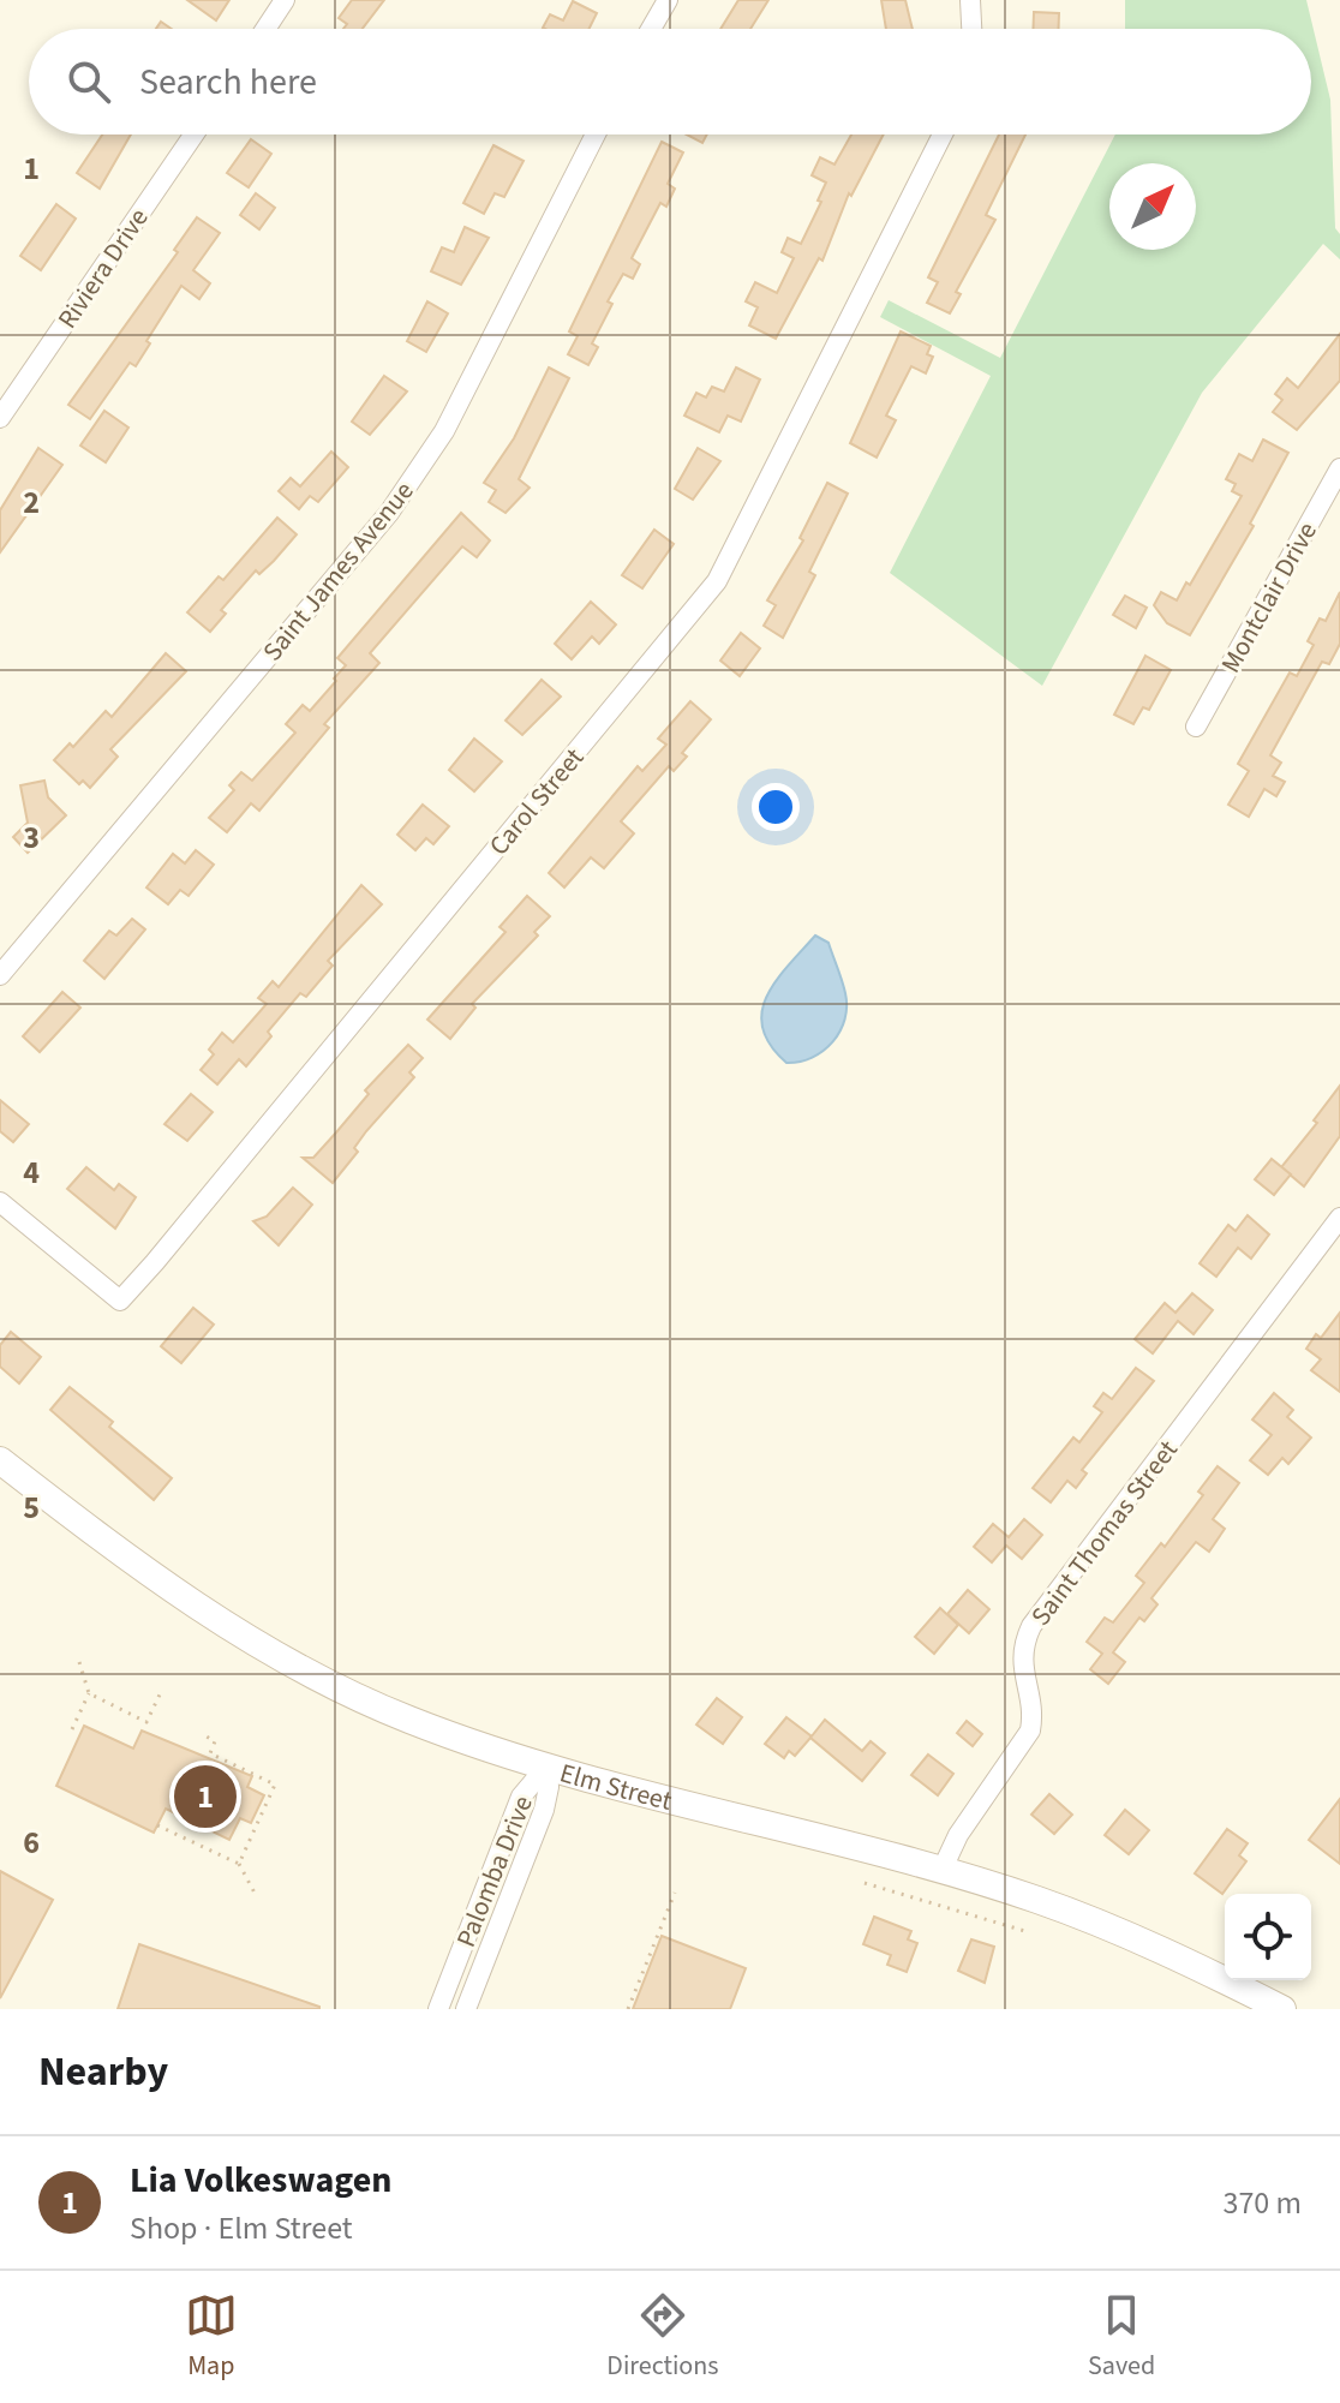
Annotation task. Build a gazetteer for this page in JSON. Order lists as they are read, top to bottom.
{
  "streets": {
    "main road": ["Elm Street"],
    "street": [
      "Riviera Drive",
      "Saint James Avenue",
      "Montclair Drive",
      "Carol Street",
      "Saint Thomas Street",
      "Palomba Drive"
    ]
  },
  "crossings": [
    ["Saint Thomas Street", "Elm Street"],
    ["Elm Street", "Palomba Drive"]
  ],
  "north": "top right",
  "page": {
    "search": "Search here",
    "pins": "1",
    "heading": "Nearby",
    "list": [
      {
        "mark": "1",
        "name": "Lia Volkeswagen",
        "note": "Shop · Elm Street",
        "value": "370 m"
      }
    ],
    "nav": ["Map", "Directions", "Saved"]
  },
  "grid": {
    "rows": [
      "1",
      "2",
      "3",
      "4",
      "5",
      "6"
    ]
  }
}
